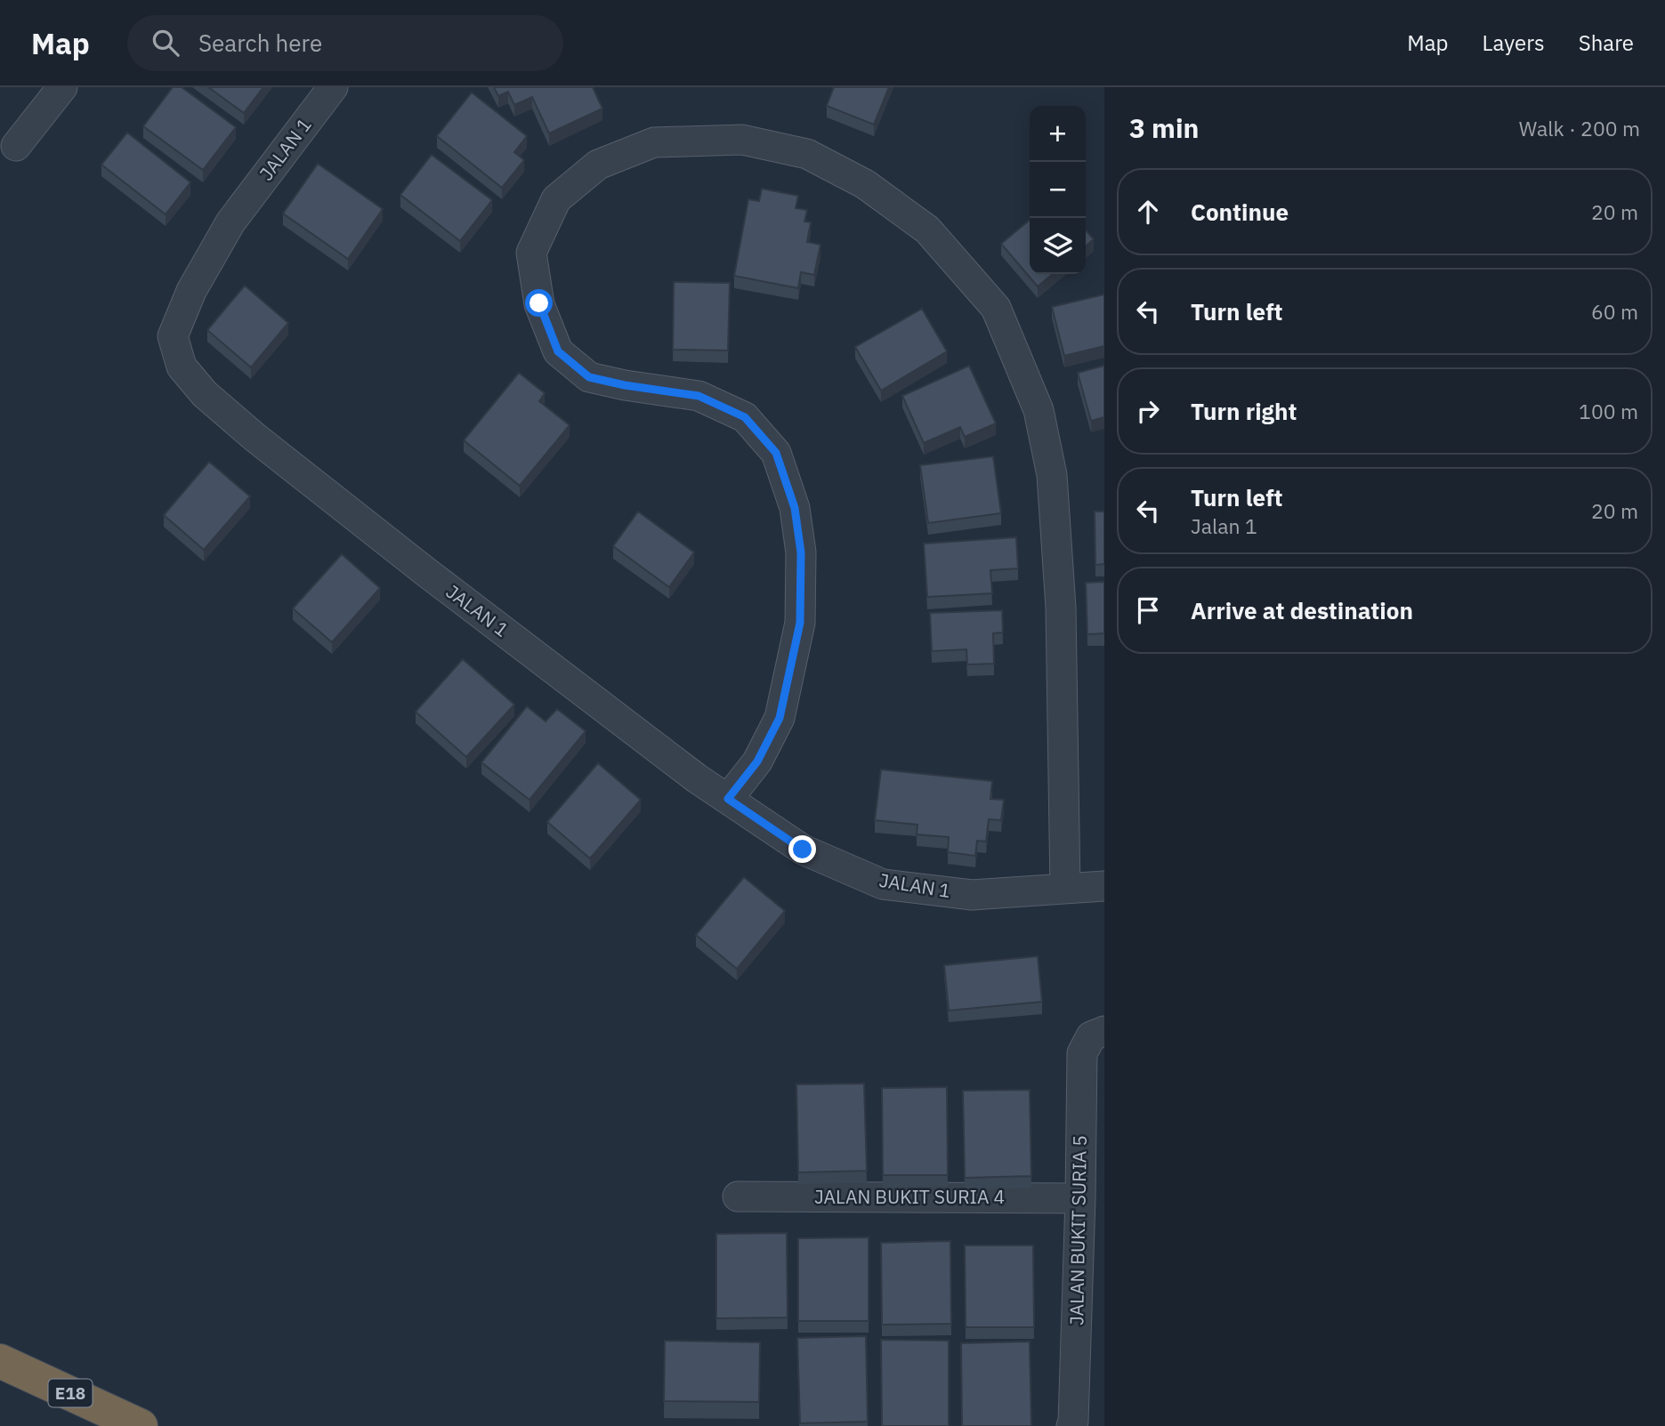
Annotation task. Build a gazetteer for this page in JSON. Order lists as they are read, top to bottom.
{
  "streets": {
    "highway": ["E18"],
    "street": ["JALAN 1", "JALAN BUKIT SURIA 4", "JALAN BUKIT SURIA 5"]
  },
  "crossings": [
    ["JALAN BUKIT SURIA 4", "JALAN BUKIT SURIA 5"]
  ],
  "page": {
    "header": "Map",
    "search": "Search here",
    "nav": ["Map", "Layers", "Share"],
    "heading": ["3 min", "Walk · 200 m"],
    "map_buttons": ["+", "−"],
    "list": [
      ["Continue", "20 m"],
      ["Turn left", "60 m"],
      ["Turn right", "100 m"],
      ["Turn left", "Jalan 1", "20 m"],
      "Arrive at destination"
    ]
  }
}
